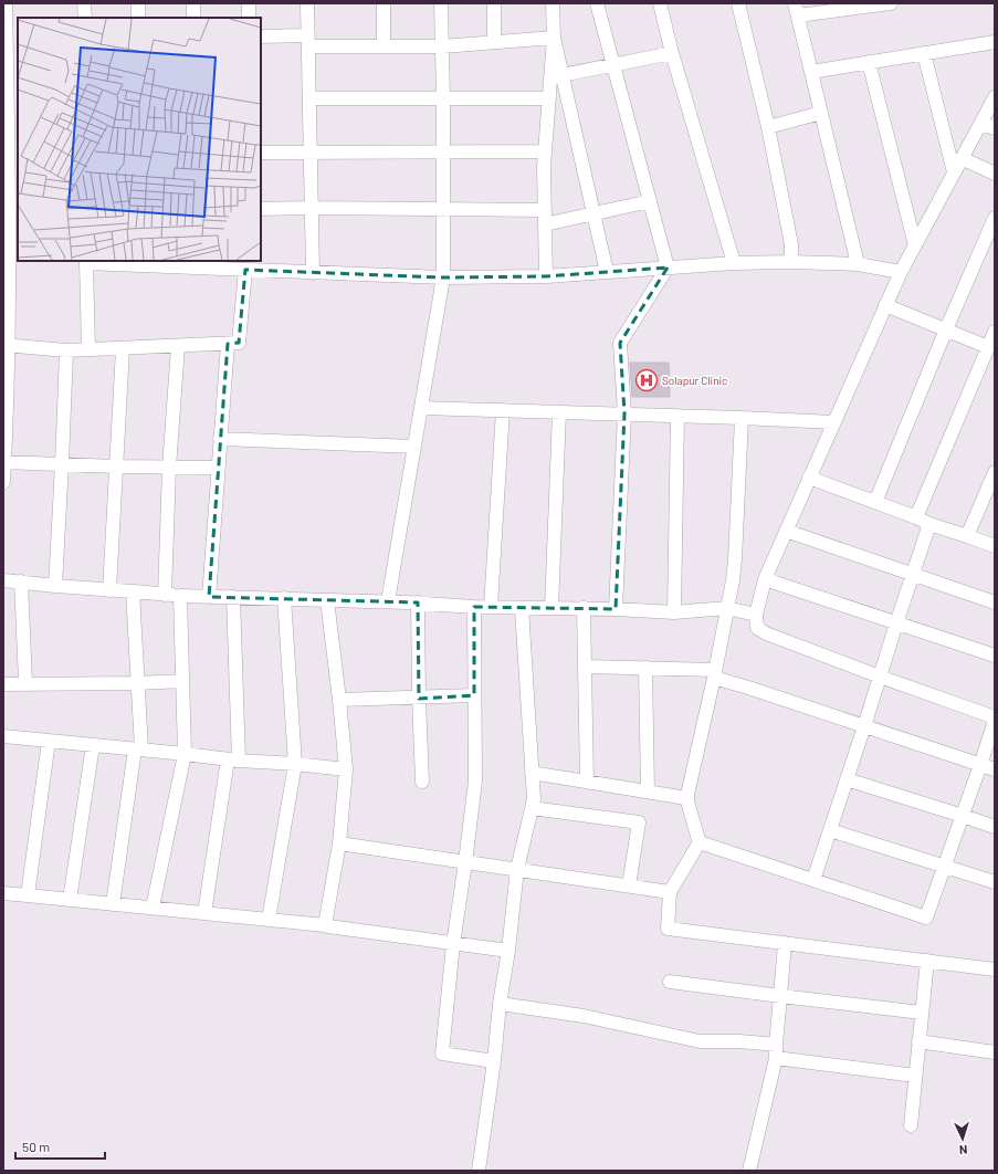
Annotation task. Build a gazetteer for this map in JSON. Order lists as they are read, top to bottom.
{
  "places": {
    "hospital": ["Solapur Clinic"]
  },
  "scale_bar": "50 m",
  "north": "bottom"
}
